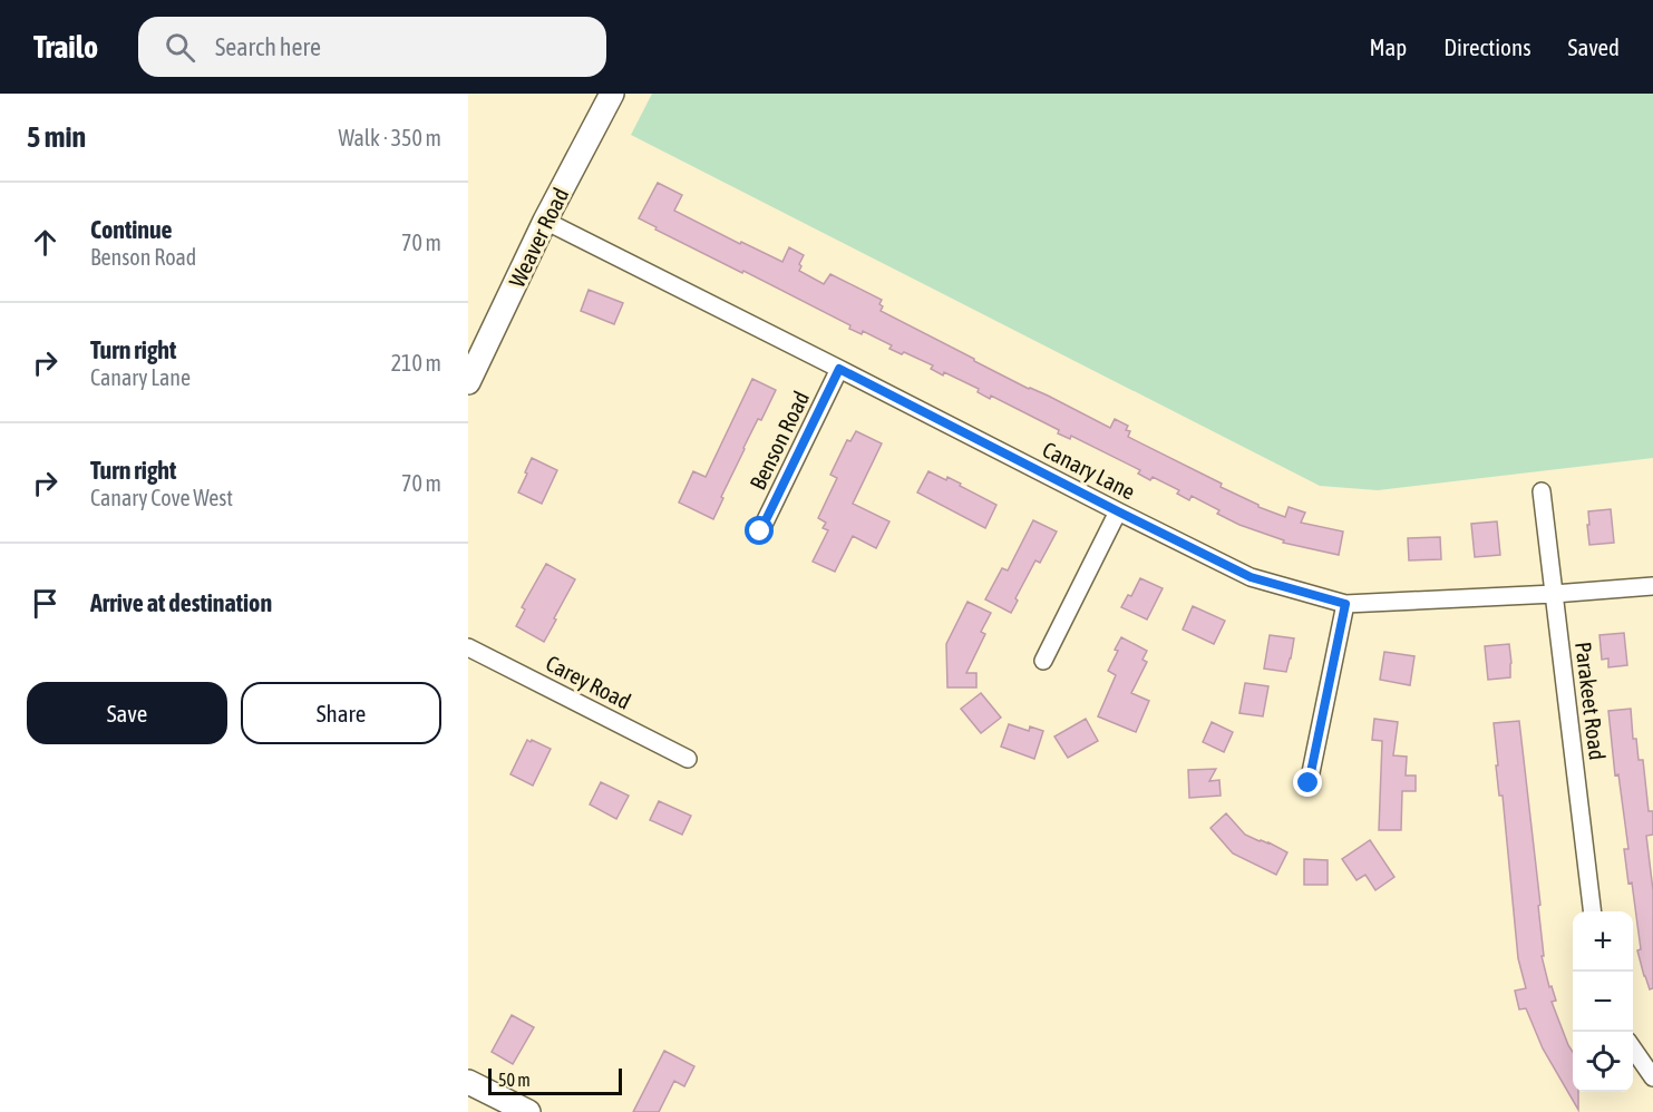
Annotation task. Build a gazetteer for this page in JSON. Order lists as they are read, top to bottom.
{
  "streets": {
    "main road": ["Weaver Road"],
    "street": [
      "Benson Road",
      "Canary Lane",
      "Carey Road",
      "Parakeet Road"
    ]
  },
  "crossings": [
    ["Weaver Road", "Canary Lane"],
    ["Benson Road", "Canary Lane"],
    ["Canary Lane", "Parakeet Road"]
  ],
  "scale_bar": "50 m",
  "page": {
    "header": "Trailo",
    "search": "Search here",
    "nav": ["Map", "Directions", "Saved"],
    "heading": ["5 min", "Walk · 350 m"],
    "list": [
      ["Continue", "Benson Road", "70 m"],
      ["Turn right", "Canary Lane", "210 m"],
      ["Turn right", "Canary Cove West", "70 m"],
      "Arrive at destination"
    ],
    "buttons": ["Save", "Share"],
    "map_buttons": ["+", "−"],
    "scale": "50 m"
  }
}
